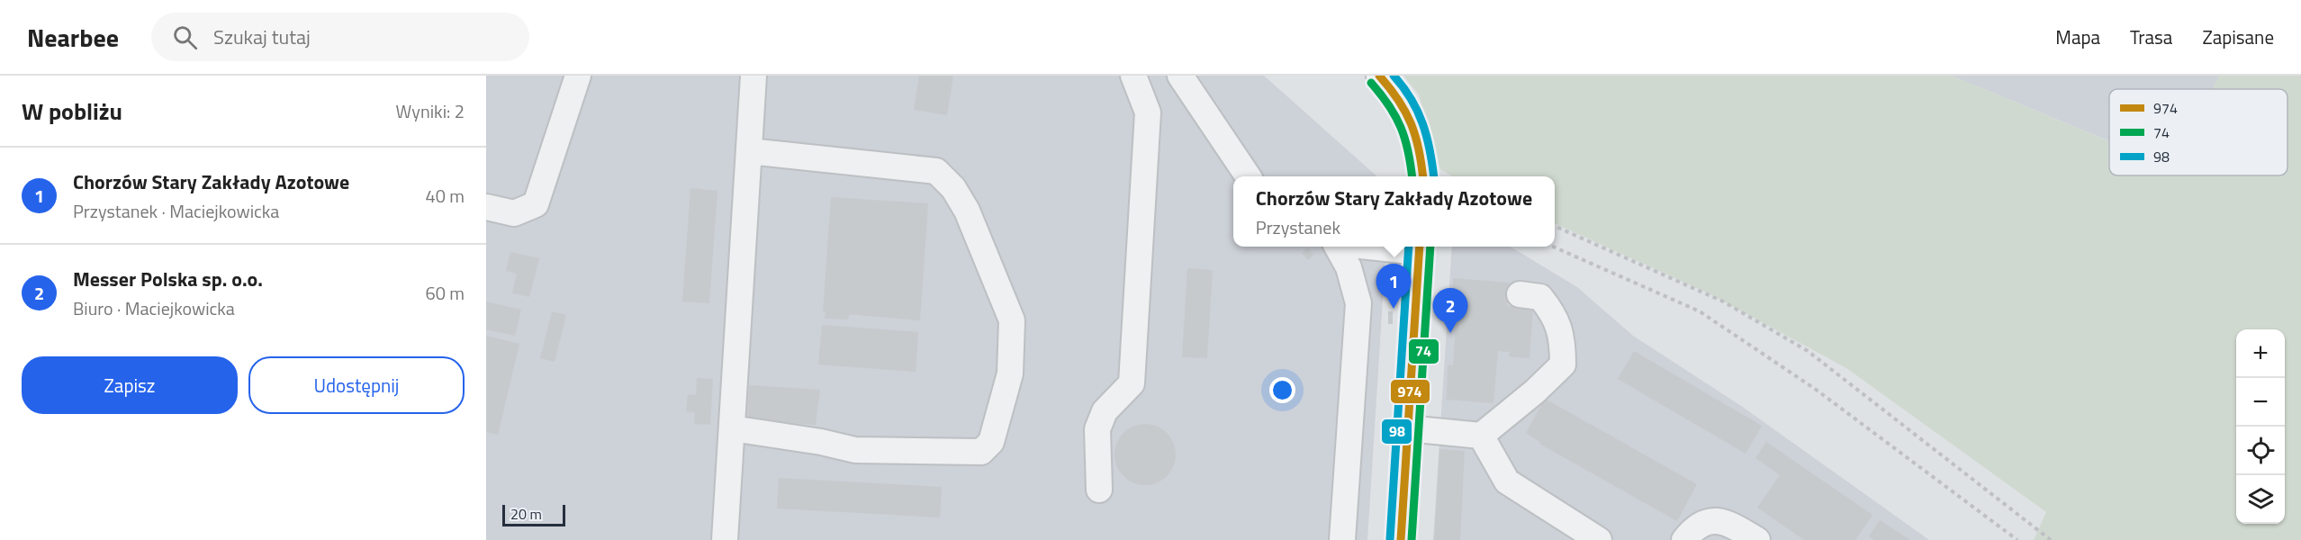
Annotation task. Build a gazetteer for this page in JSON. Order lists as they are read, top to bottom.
{
  "lines": ["transit line 974", "transit line 98", "transit line 74"],
  "legend": ["974", "74", "98"],
  "scale_bar": "20 m",
  "page": {
    "header": "Nearbee",
    "search": "Szukaj tutaj",
    "nav": ["Mapa", "Trasa", "Zapisane"],
    "heading": ["W pobliżu", "Wyniki: 2"],
    "list": [
      {
        "mark": "1",
        "name": "Chorzów Stary Zakłady Azotowe",
        "note": "Przystanek · Maciejkowicka",
        "value": "40 m"
      },
      {
        "mark": "2",
        "name": "Messer Polska sp. o.o.",
        "note": "Biuro · Maciejkowicka",
        "value": "60 m"
      }
    ],
    "popup": ["Chorzów Stary Zakłady Azotowe", "Przystanek"],
    "pins": ["1", "2"],
    "map_buttons": ["+", "−"],
    "buttons": ["Zapisz", "Udostępnij"],
    "scale": "20 m"
  }
}
